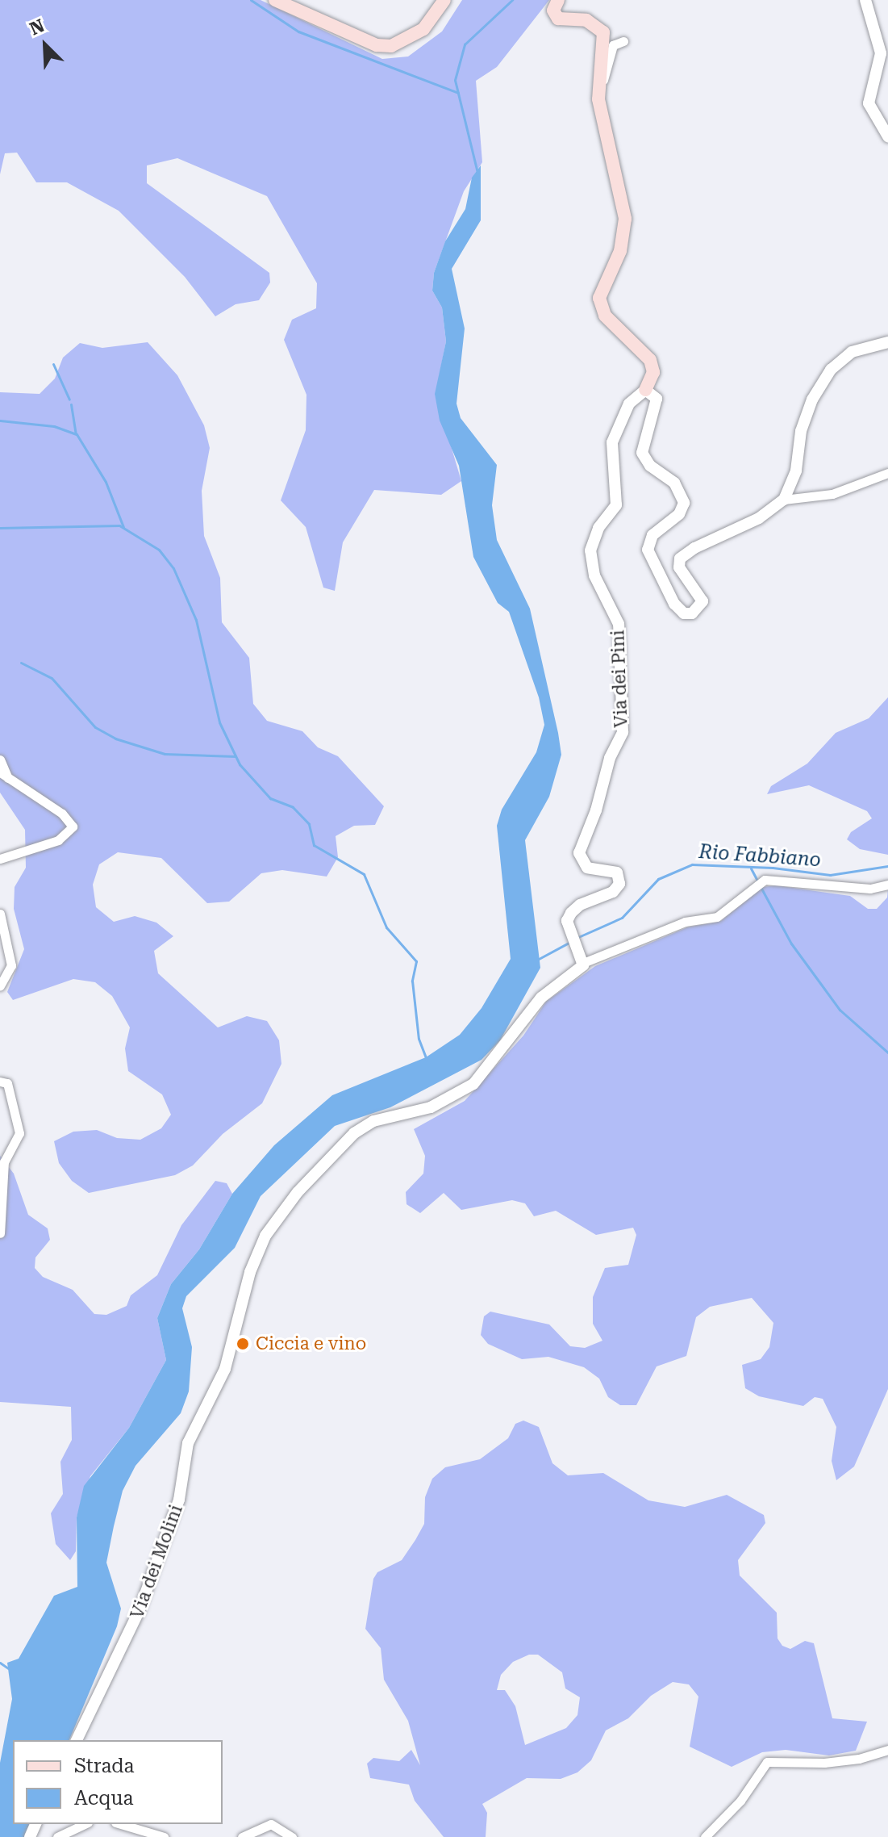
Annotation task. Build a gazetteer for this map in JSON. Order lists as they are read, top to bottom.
{
  "streets": {
    "street": ["Via dei Pini", "Via dei Molini"]
  },
  "crossings": [
    ["Via dei Pini", "Via dei Molini"]
  ],
  "water": ["Rio Fabbiano"],
  "places": ["Ciccia e vino"],
  "legend": ["Strada", "Acqua"],
  "north": "top left"
}
